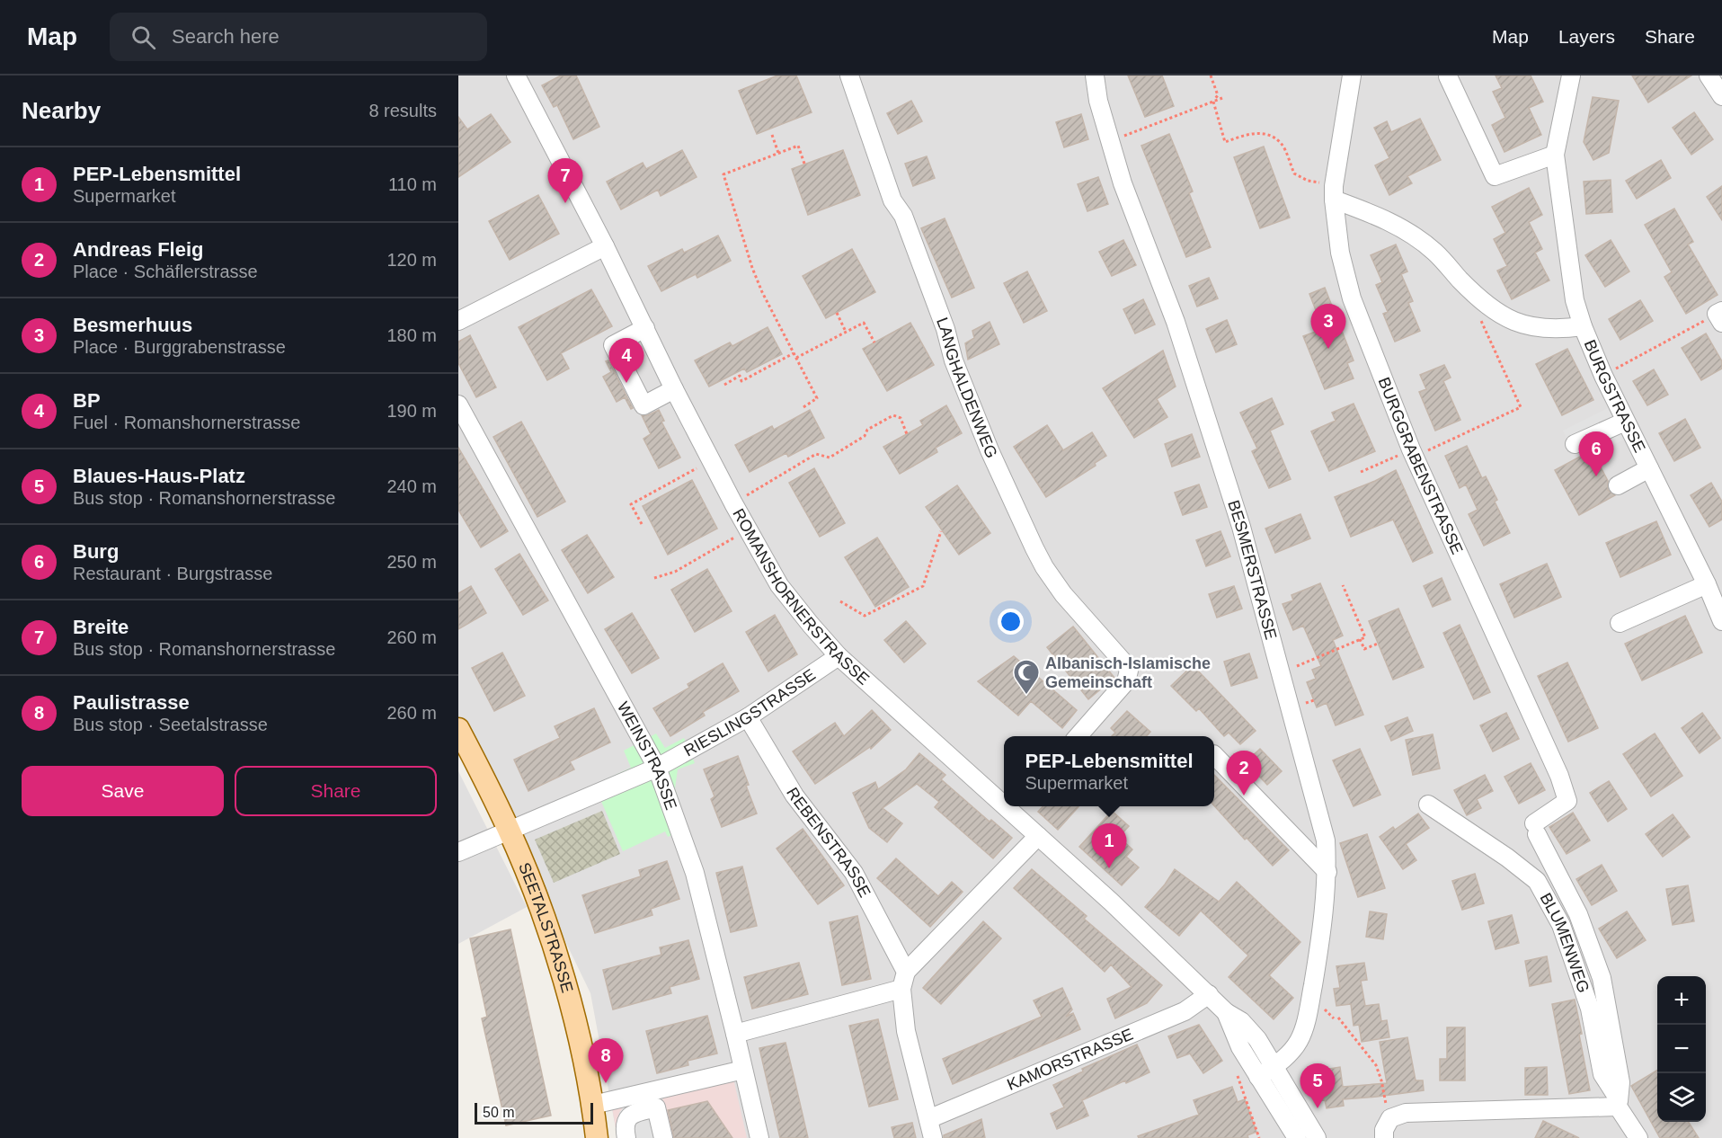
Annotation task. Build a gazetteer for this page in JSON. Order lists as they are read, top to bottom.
{
  "streets": {
    "main road": ["SEETALSTRASSE"],
    "street": [
      "LANGHALDENWEG",
      "BURGSTRASSE",
      "BURGGRABENSTRASSE",
      "BESMERSTRASSE",
      "ROMANSHORNERSTRASSE",
      "RIESLINGSTRASSE",
      "WEINSTRASSE",
      "REBENSTRASSE",
      "BLUMENWEG",
      "KAMORSTRASSE"
    ]
  },
  "crossings": [
    ["BURGGRABENSTRASSE", "BLUMENWEG"],
    ["BESMERSTRASSE", "ROMANSHORNERSTRASSE"],
    ["ROMANSHORNERSTRASSE", "RIESLINGSTRASSE"],
    ["ROMANSHORNERSTRASSE", "KAMORSTRASSE"],
    ["RIESLINGSTRASSE", "WEINSTRASSE"],
    ["RIESLINGSTRASSE", "REBENSTRASSE"],
    ["RIESLINGSTRASSE", "SEETALSTRASSE"],
    ["REBENSTRASSE", "KAMORSTRASSE"]
  ],
  "places": {
    "mosque": ["Albanisch-Islamische Gemeinschaft"]
  },
  "scale_bar": "50 m",
  "page": {
    "header": "Map",
    "search": "Search here",
    "nav": ["Map", "Layers", "Share"],
    "heading": ["Nearby", "8 results"],
    "list": [
      {
        "mark": "1",
        "name": "PEP-Lebensmittel",
        "note": "Supermarket",
        "value": "110 m"
      },
      {
        "mark": "2",
        "name": "Andreas Fleig",
        "note": "Place · Schäflerstrasse",
        "value": "120 m"
      },
      {
        "mark": "3",
        "name": "Besmerhuus",
        "note": "Place · Burggrabenstrasse",
        "value": "180 m"
      },
      {
        "mark": "4",
        "name": "BP",
        "note": "Fuel · Romanshornerstrasse",
        "value": "190 m"
      },
      {
        "mark": "5",
        "name": "Blaues-Haus-Platz",
        "note": "Bus stop · Romanshornerstrasse",
        "value": "240 m"
      },
      {
        "mark": "6",
        "name": "Burg",
        "note": "Restaurant · Burgstrasse",
        "value": "250 m"
      },
      {
        "mark": "7",
        "name": "Breite",
        "note": "Bus stop · Romanshornerstrasse",
        "value": "260 m"
      },
      {
        "mark": "8",
        "name": "Paulistrasse",
        "note": "Bus stop · Seetalstrasse",
        "value": "260 m"
      }
    ],
    "pins": [
      "7",
      "3",
      "4",
      "6",
      "2",
      "1",
      "8",
      "5"
    ],
    "popup": ["PEP-Lebensmittel", "Supermarket"],
    "buttons": ["Save", "Share"],
    "map_buttons": ["+", "−"],
    "scale": "50 m"
  }
}
